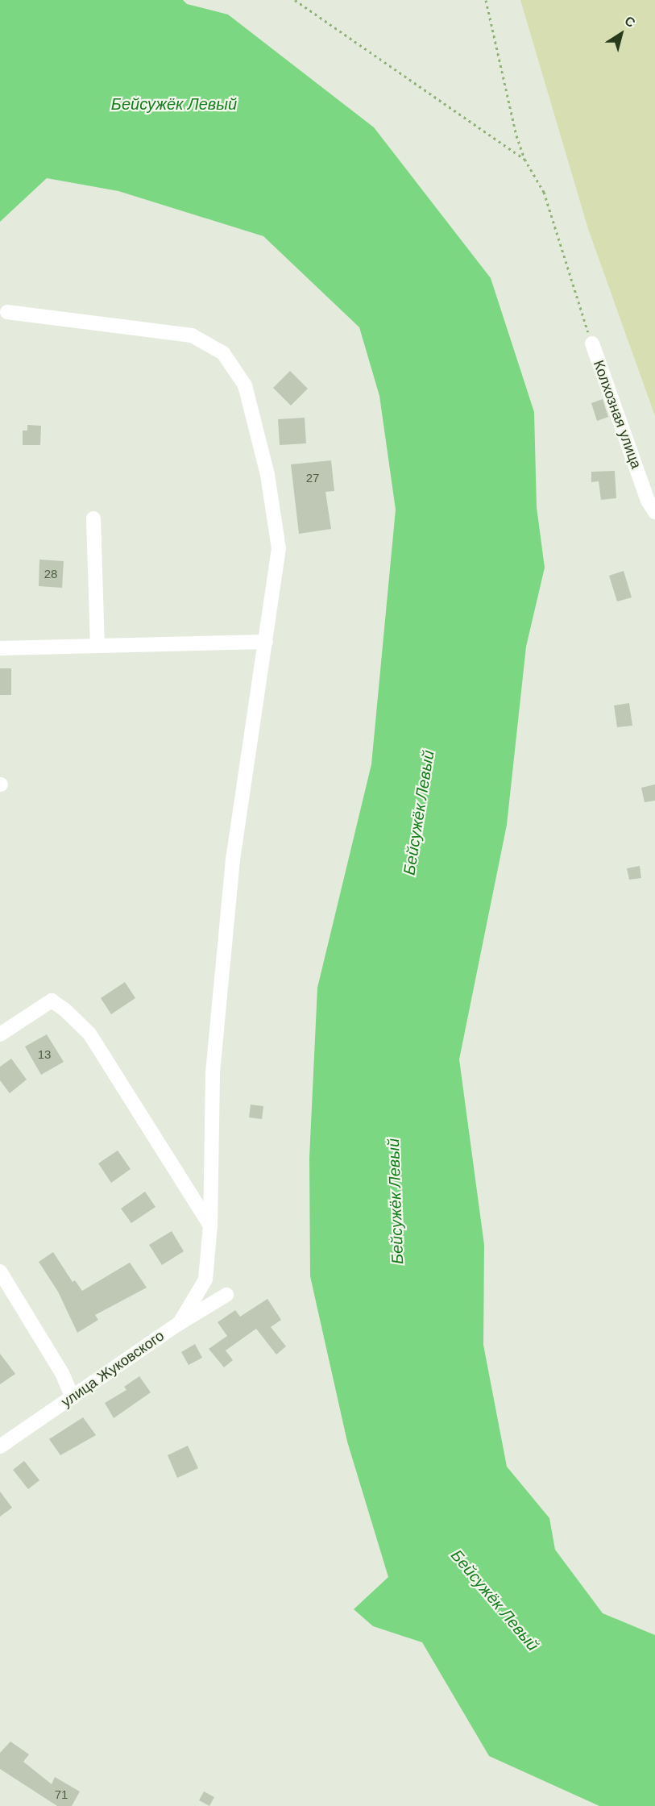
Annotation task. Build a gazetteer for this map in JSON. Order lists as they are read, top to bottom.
{
  "streets": {
    "street": ["Колхозная улица", "улица Жуковского"]
  },
  "water": ["Бейсужёк Левый"],
  "house_numbers": [
    "27",
    "28",
    "13",
    "71"
  ],
  "north": "top right"
}
